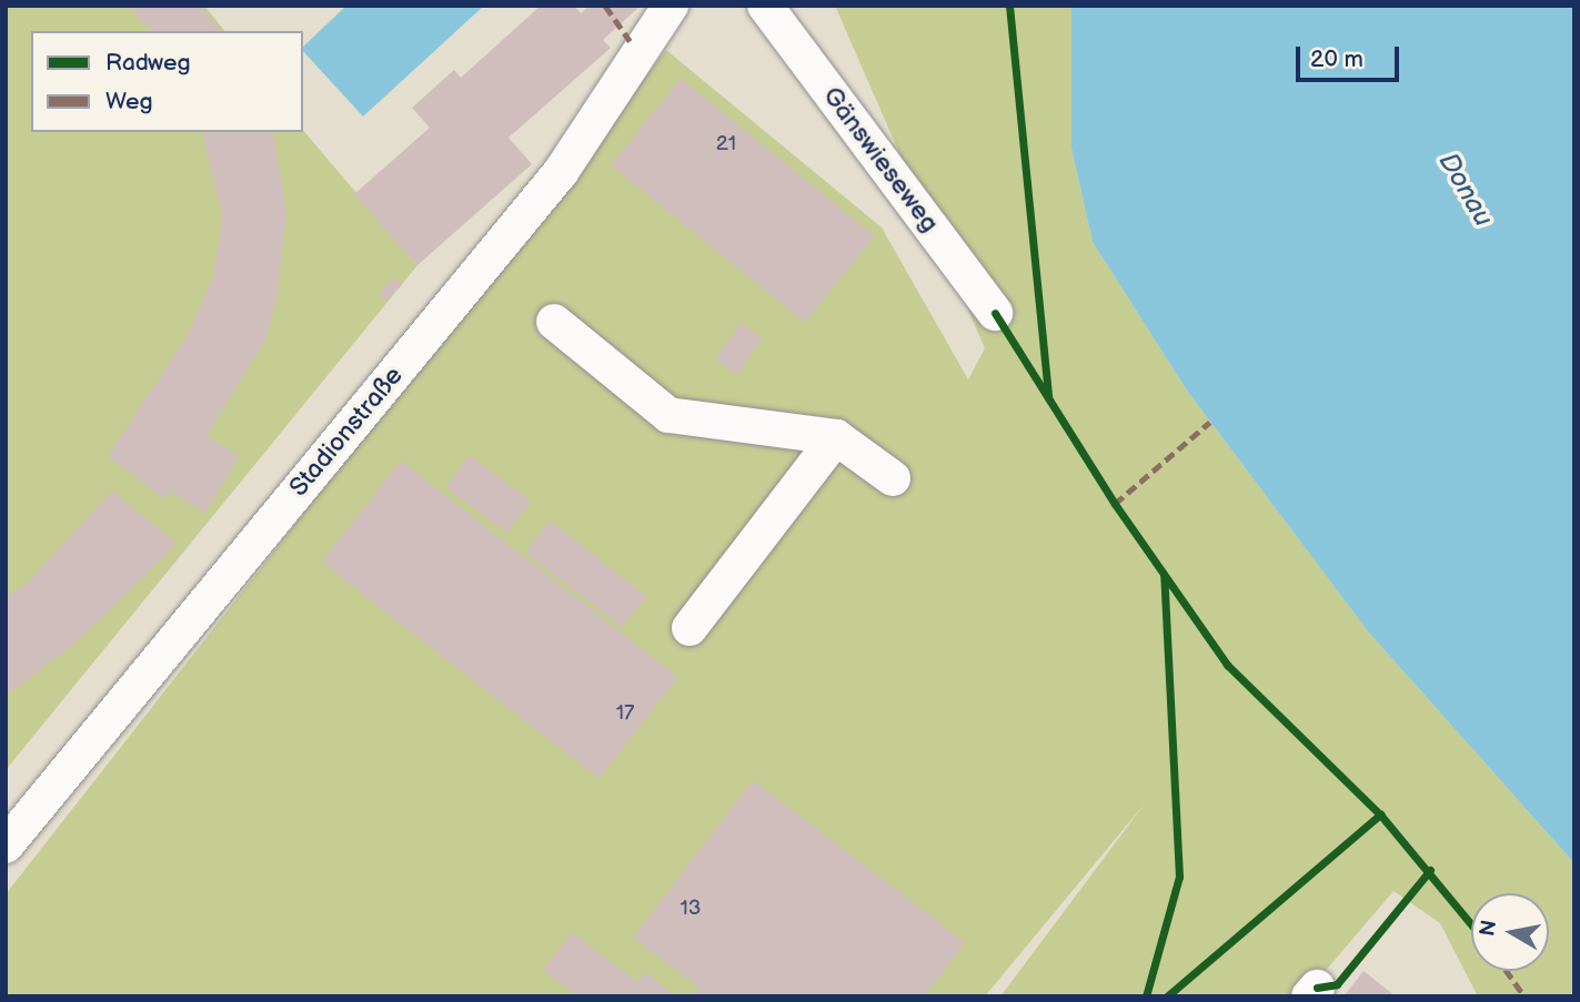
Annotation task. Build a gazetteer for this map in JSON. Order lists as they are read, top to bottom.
{
  "streets": {
    "street": ["Gänswieseweg", "Stadionstraße"]
  },
  "water": ["Donau"],
  "house_numbers": ["21", "17", "13"],
  "legend": ["Radweg", "Weg"],
  "scale_bar": "20 m",
  "north": "left"
}
